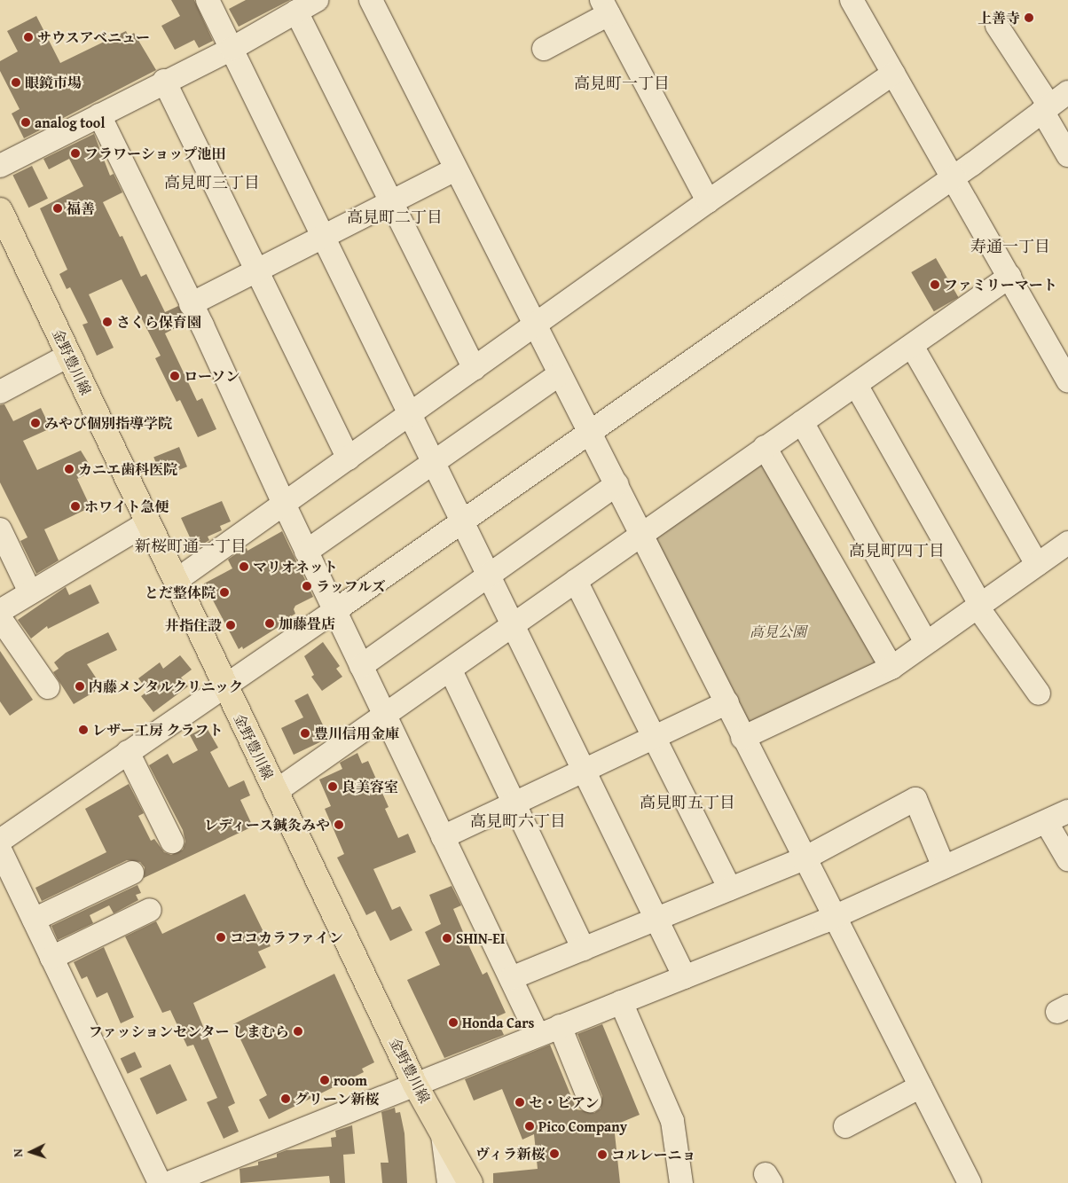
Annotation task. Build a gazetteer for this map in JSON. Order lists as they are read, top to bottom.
{
  "streets": {
    "main road": ["金野豊川線"]
  },
  "districts": [
    "高見町一丁目",
    "高見町三丁目",
    "高見町二丁目",
    "寿通一丁目",
    "新桜町通一丁目",
    "高見町四丁目",
    "高見町五丁目",
    "高見町六丁目"
  ],
  "parks": ["高見公園"],
  "places": [
    "上善寺",
    "サウスアベニュー",
    "眼鏡市場",
    "analog tool",
    "フラワーショップ池田",
    "福善",
    "ファミリーマート",
    "さくら保育園",
    "ローソン",
    "みやび個別指導学院",
    "カニエ歯科医院",
    "ホワイト急便",
    "マリオネット",
    "ラッフルズ",
    "とだ整体院",
    "加藤畳店",
    "井指住設",
    "内藤メンタルクリニック",
    "レザー工房 クラフト",
    "豊川信用金庫",
    "良美容室",
    "レディース鍼灸みや",
    "ココカラファイン",
    "SHIN-EI",
    "Honda Cars",
    "ファッションセンター しまむら",
    "room",
    "グリーン新桜",
    "セ・ビアン",
    "Pico Company",
    "ヴィラ新桜",
    "コルレーニョ"
  ],
  "north": "left"
}
